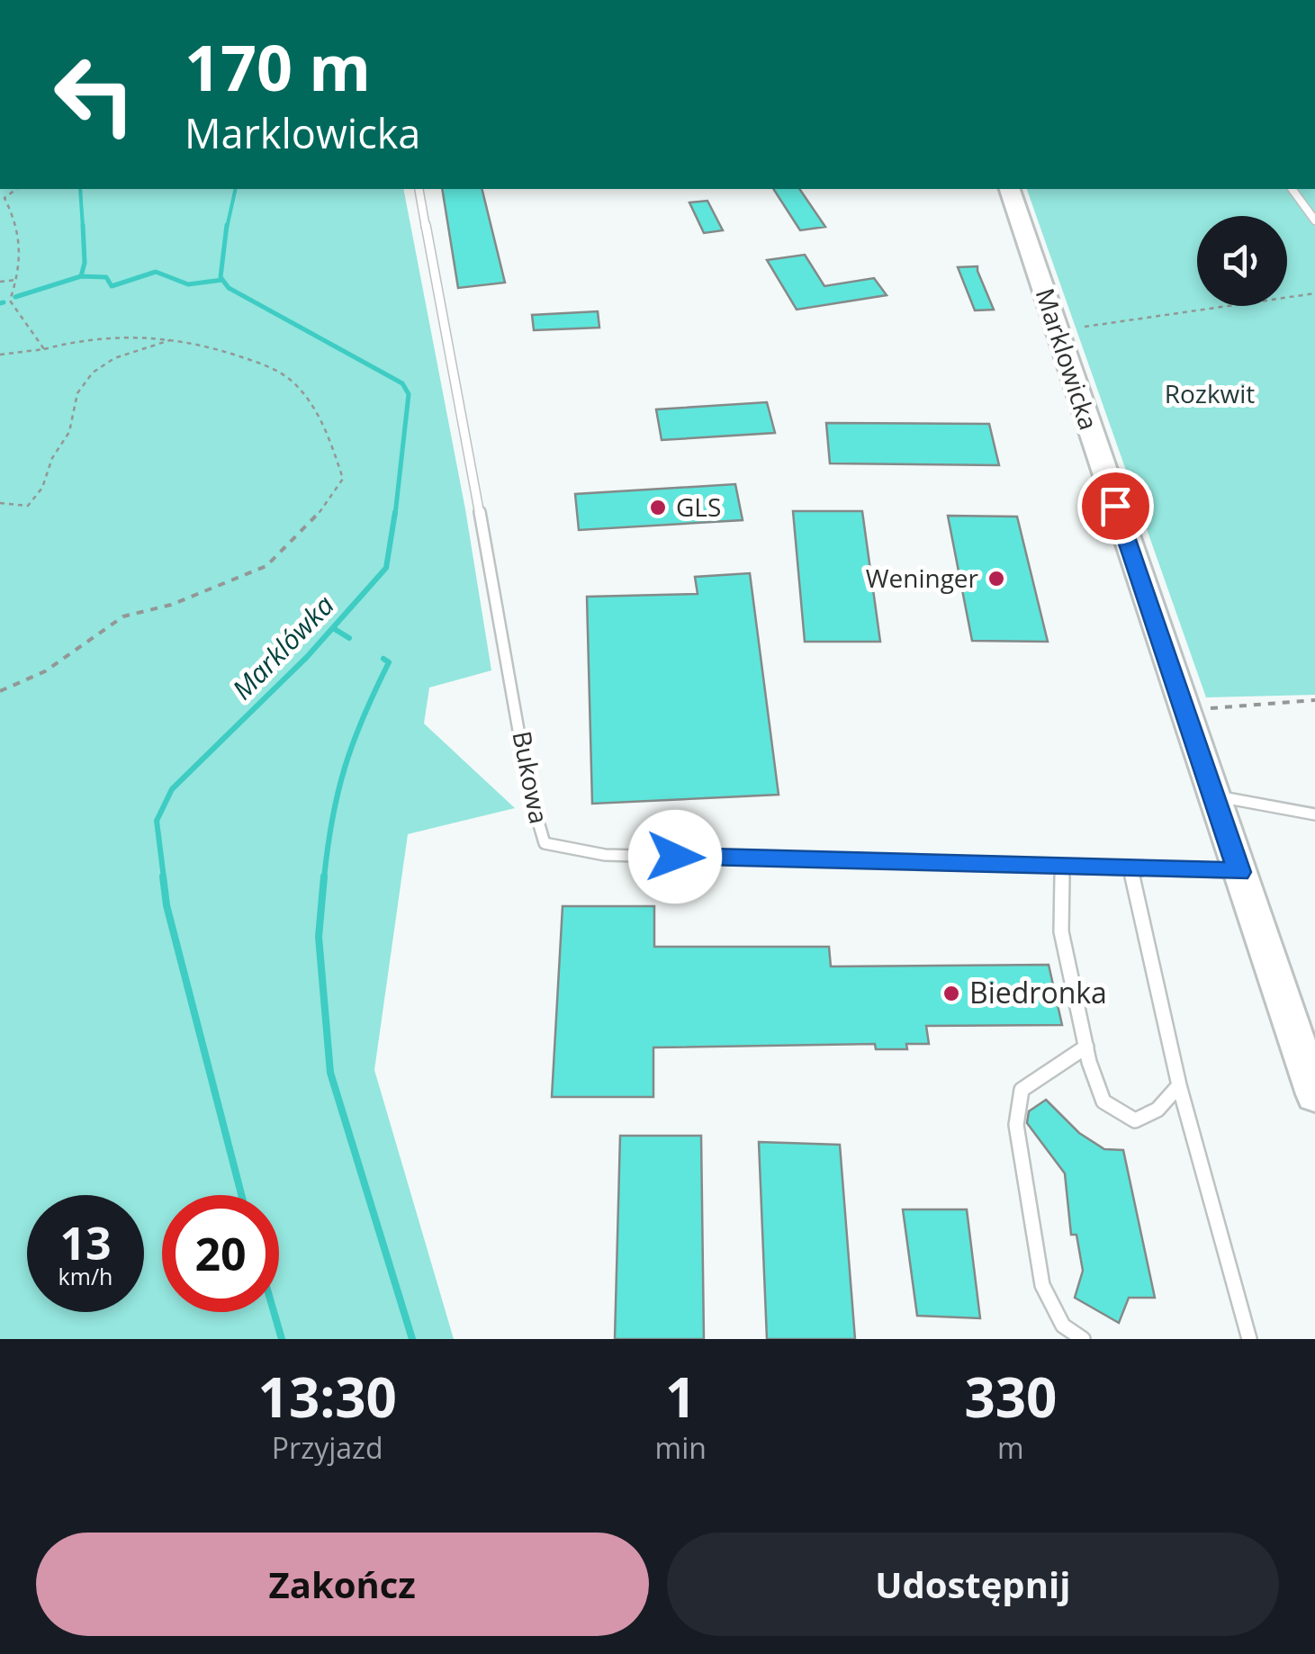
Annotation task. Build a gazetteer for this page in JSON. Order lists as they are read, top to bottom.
{
  "streets": {
    "main road": ["Marklowicka"],
    "lane": ["Bukowa"]
  },
  "crossings": [
    ["Marklowicka", "Bukowa"]
  ],
  "water": ["Marklówka"],
  "parks": ["Rozkwit"],
  "places": ["GLS", "Weninger", "Biedronka"],
  "page": {
    "turn": ["170 m", "Marklowicka"],
    "speed": "13 km/h",
    "limit": "20",
    "eta": [
      "13:30",
      "Przyjazd",
      "1",
      "min",
      "330",
      "m"
    ],
    "buttons": ["Zakończ", "Udostępnij"]
  }
}
